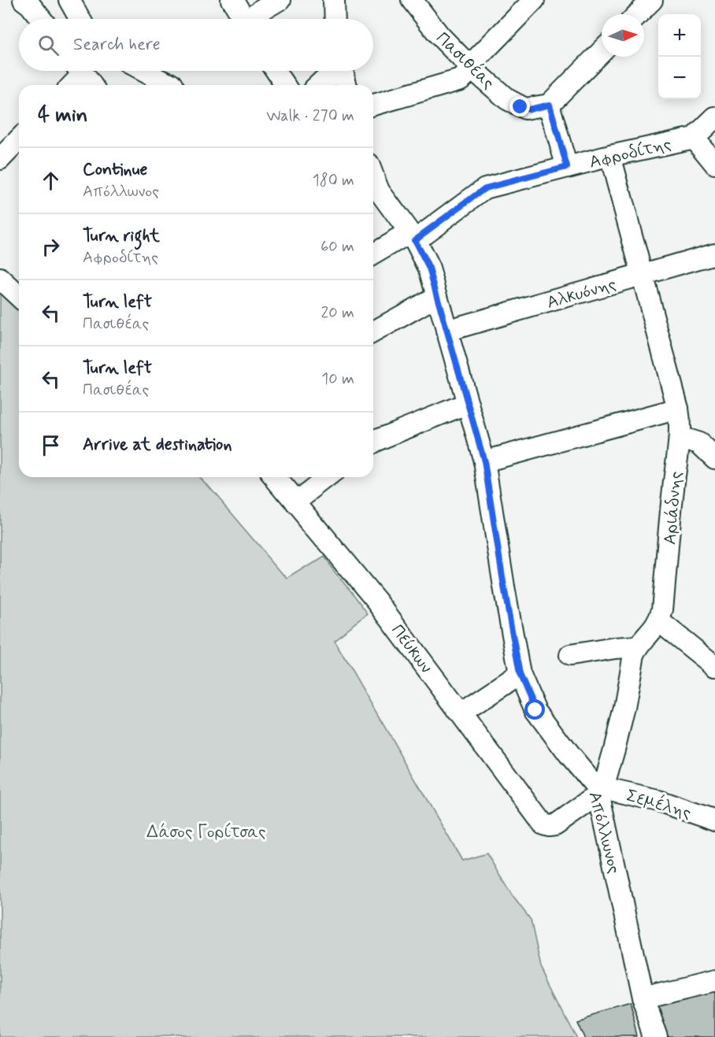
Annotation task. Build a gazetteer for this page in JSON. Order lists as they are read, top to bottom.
{
  "streets": {
    "street": [
      "Πασιθέας",
      "Αφροδίτης",
      "Αλκυόνης",
      "Αριάδνης",
      "Πεύκων",
      "Σεμέλης",
      "Απόλλωνος"
    ]
  },
  "crossings": [
    ["Αφροδίτης", "Αριάδνης"],
    ["Αφροδίτης", "Απόλλωνος"],
    ["Αλκυόνης", "Αριάδνης"],
    ["Αλκυόνης", "Απόλλωνος"],
    ["Αριάδνης", "Πεύκων"],
    ["Αριάδνης", "Σεμέλης"],
    ["Αριάδνης", "Απόλλωνος"],
    ["Πεύκων", "Σεμέλης"],
    ["Πεύκων", "Απόλλωνος"],
    ["Σεμέλης", "Απόλλωνος"]
  ],
  "parks": ["Δάσος Γορίτσας"],
  "north": "right",
  "page": {
    "map_buttons": ["+", "−"],
    "search": "Search here",
    "heading": ["4 min", "Walk · 270 m"],
    "list": [
      ["Continue", "Απόλλωνος", "180 m"],
      ["Turn right", "Αφροδίτης", "60 m"],
      ["Turn left", "Πασιθέας", "20 m"],
      ["Turn left", "Πασιθέας", "10 m"],
      "Arrive at destination"
    ]
  }
}
